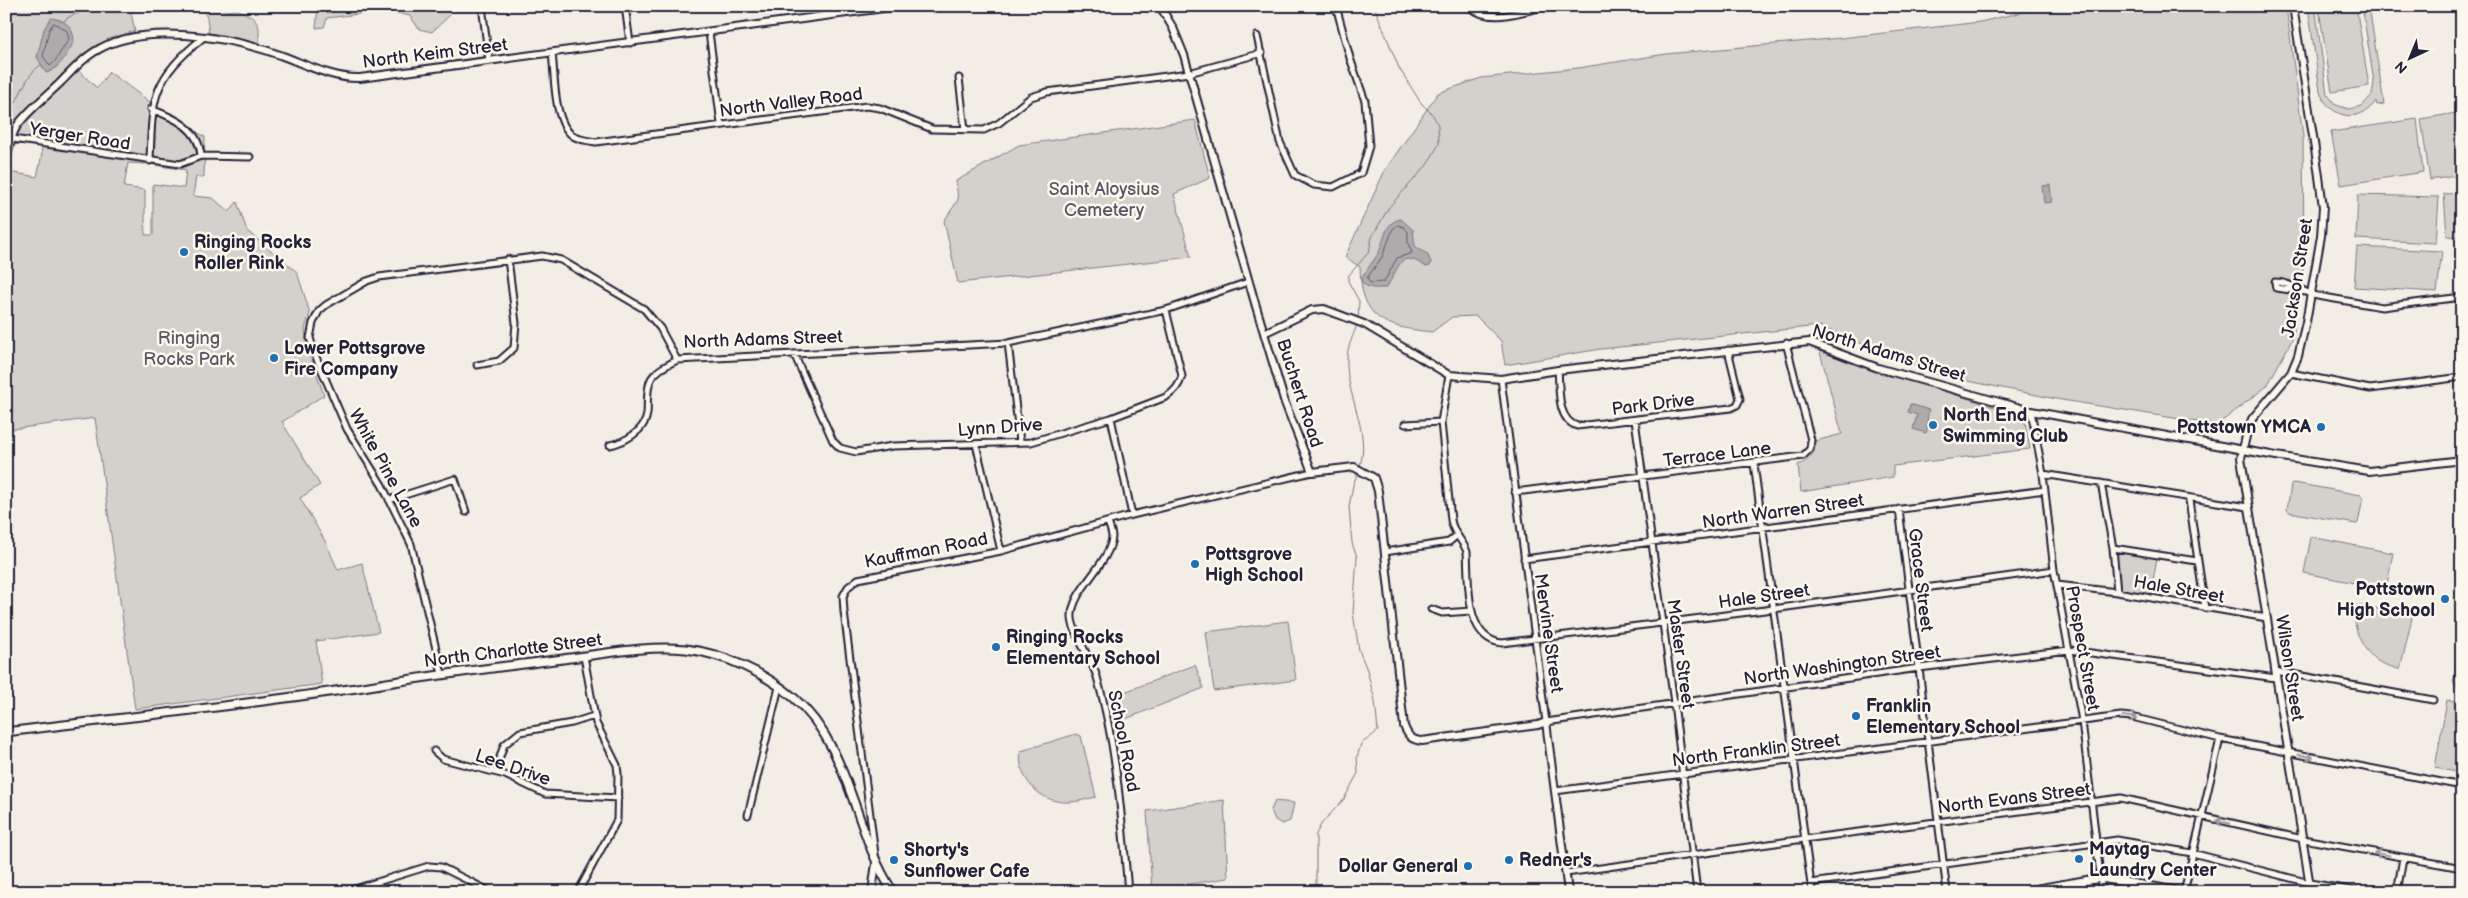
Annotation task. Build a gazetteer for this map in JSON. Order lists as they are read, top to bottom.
{
  "streets": {
    "main road": ["North Charlotte Street"],
    "street": [
      "North Keim Street",
      "North Valley Road",
      "Yerger Road",
      "Jackson Street",
      "North Adams Street",
      "Buchert Road",
      "Park Drive",
      "Lynn Drive",
      "Terrace Lane",
      "White Pine Lane",
      "North Warren Street",
      "Kauffman Road",
      "Grace Street",
      "Hale Street",
      "Mervine Street",
      "Prospect Street",
      "Master Street",
      "North Washington Street",
      "Wilson Street",
      "School Road",
      "North Franklin Street",
      "Lee Drive",
      "North Evans Street"
    ]
  },
  "crossings": [
    ["North Keim Street", "North Valley Road"],
    ["North Keim Street", "Yerger Road"],
    ["North Valley Road", "Buchert Road"],
    ["Jackson Street", "North Adams Street"],
    ["Jackson Street", "Wilson Street"],
    ["North Adams Street", "Buchert Road"],
    ["North Adams Street", "Park Drive"],
    ["North Adams Street", "Lynn Drive"],
    ["North Adams Street", "Terrace Lane"],
    ["North Adams Street", "White Pine Lane"],
    ["North Adams Street", "Mervine Street"],
    ["North Adams Street", "Prospect Street"],
    ["North Adams Street", "Wilson Street"],
    ["Buchert Road", "Kauffman Road"],
    ["Buchert Road", "North Washington Street"],
    ["Park Drive", "Master Street"],
    ["Terrace Lane", "Mervine Street"],
    ["Terrace Lane", "Master Street"],
    ["White Pine Lane", "North Charlotte Street"],
    ["North Warren Street", "Grace Street"],
    ["North Warren Street", "Mervine Street"],
    ["North Warren Street", "Prospect Street"],
    ["North Warren Street", "Master Street"],
    ["Kauffman Road", "North Charlotte Street"],
    ["Kauffman Road", "School Road"],
    ["Grace Street", "Hale Street"],
    ["Grace Street", "North Washington Street"],
    ["Grace Street", "North Franklin Street"],
    ["Grace Street", "North Evans Street"],
    ["Hale Street", "Mervine Street"],
    ["Hale Street", "Prospect Street"],
    ["Hale Street", "Master Street"],
    ["Hale Street", "Wilson Street"],
    ["Mervine Street", "North Washington Street"],
    ["Mervine Street", "North Franklin Street"],
    ["Mervine Street", "North Evans Street"],
    ["Prospect Street", "North Washington Street"],
    ["Prospect Street", "North Franklin Street"],
    ["Prospect Street", "North Evans Street"],
    ["Master Street", "North Washington Street"],
    ["Master Street", "North Franklin Street"],
    ["Master Street", "North Evans Street"],
    ["North Washington Street", "Wilson Street"],
    ["Wilson Street", "North Franklin Street"],
    ["Wilson Street", "North Evans Street"]
  ],
  "parks": ["Saint Aloysius Cemetery", "Ringing Rocks Park"],
  "places": [
    "Ringing Rocks Roller Rink",
    "Lower Pottsgrove Fire Company",
    "North End Swimming Club",
    "Pottstown YMCA",
    "Pottsgrove High School",
    "Pottstown High School",
    "Ringing Rocks Elementary School",
    "Franklin Elementary School",
    "Maytag Laundry Center",
    "Shorty's Sunflower Cafe",
    "Redner's",
    "Dollar General"
  ],
  "north": "bottom left"
}
